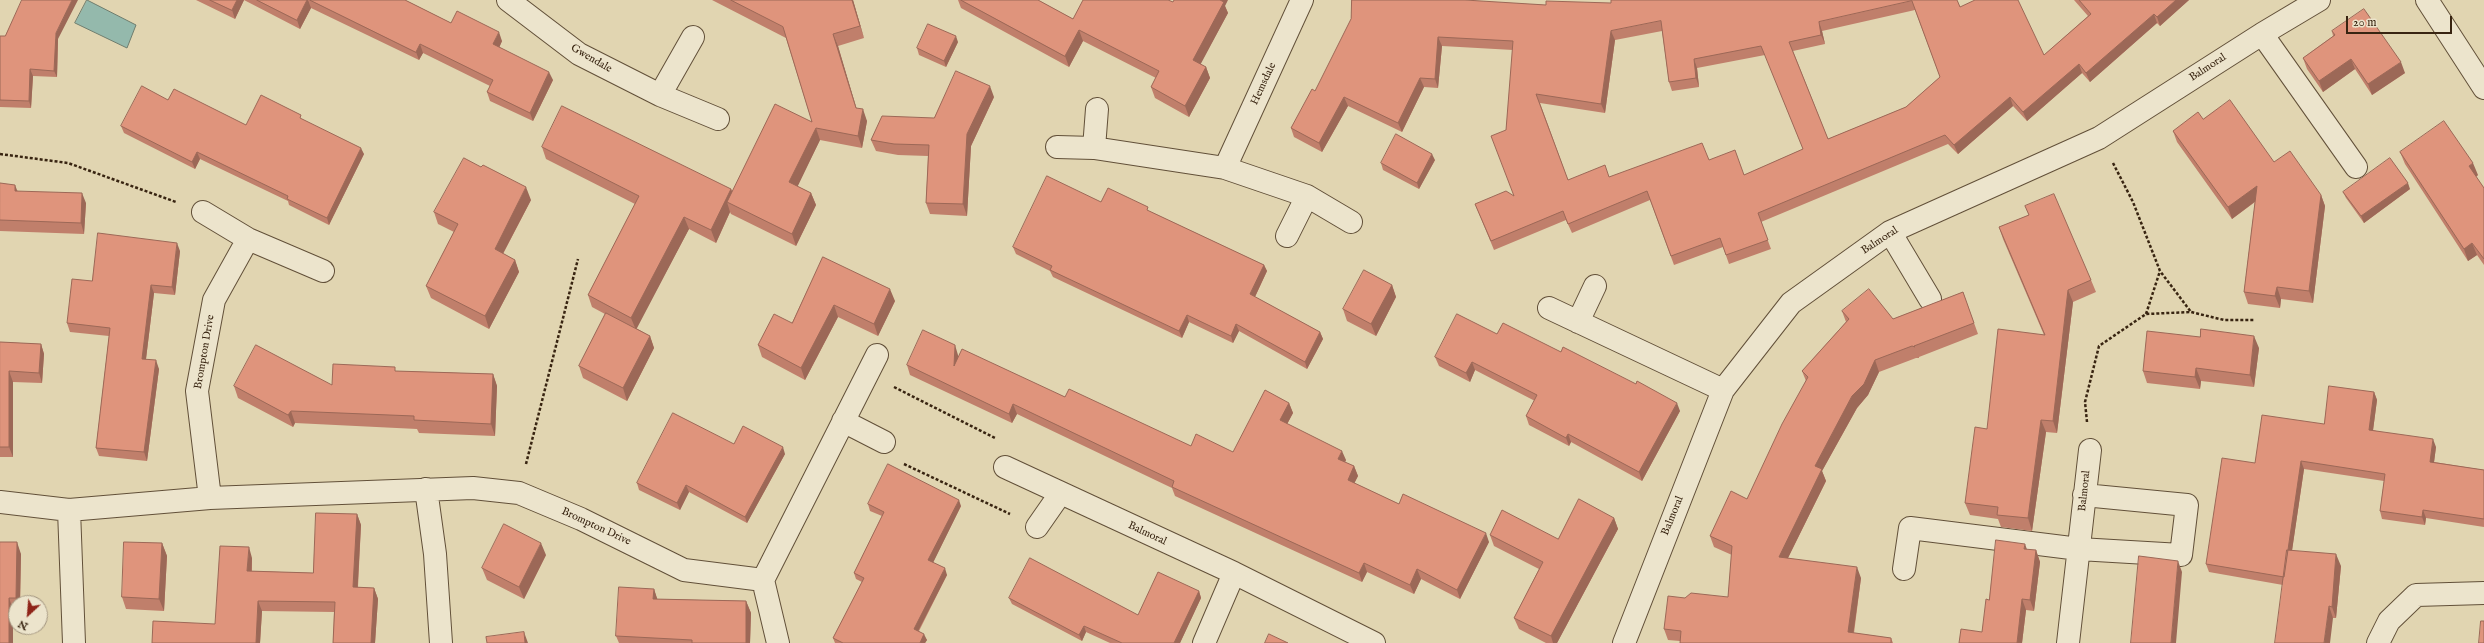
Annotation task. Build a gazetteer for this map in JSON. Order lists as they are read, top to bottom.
{
  "streets": {
    "street": [
      "Gwendale",
      "Balmoral",
      "Hemsdale",
      "Brompton Drive"
    ]
  },
  "scale_bar": "20 m",
  "north": "bottom left"
}
